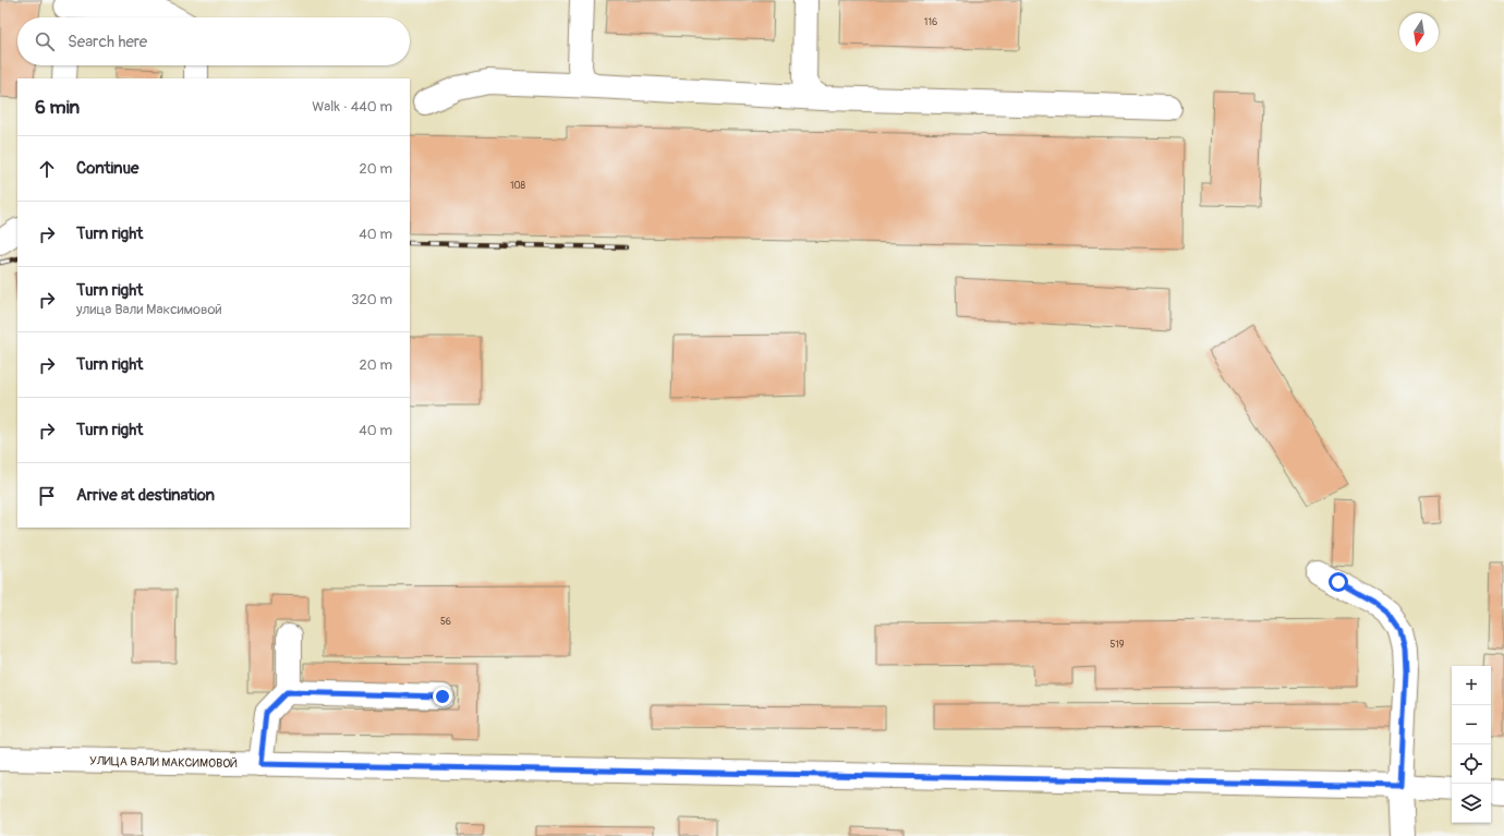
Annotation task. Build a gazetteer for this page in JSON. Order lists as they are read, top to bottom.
{
  "streets": {
    "street": ["УЛИЦА ВАЛИ МАКСИМОВОЙ"]
  },
  "house_numbers": [
    "116",
    "108",
    "56",
    "519"
  ],
  "north": "bottom",
  "page": {
    "search": "Search here",
    "heading": ["6 min", "Walk · 440 m"],
    "list": [
      ["Continue", "20 m"],
      ["Turn right", "40 m"],
      ["Turn right", "улица Вали Максимовой", "320 m"],
      ["Turn right", "20 m"],
      ["Turn right", "40 m"],
      "Arrive at destination"
    ],
    "map_buttons": ["+", "−"]
  }
}
